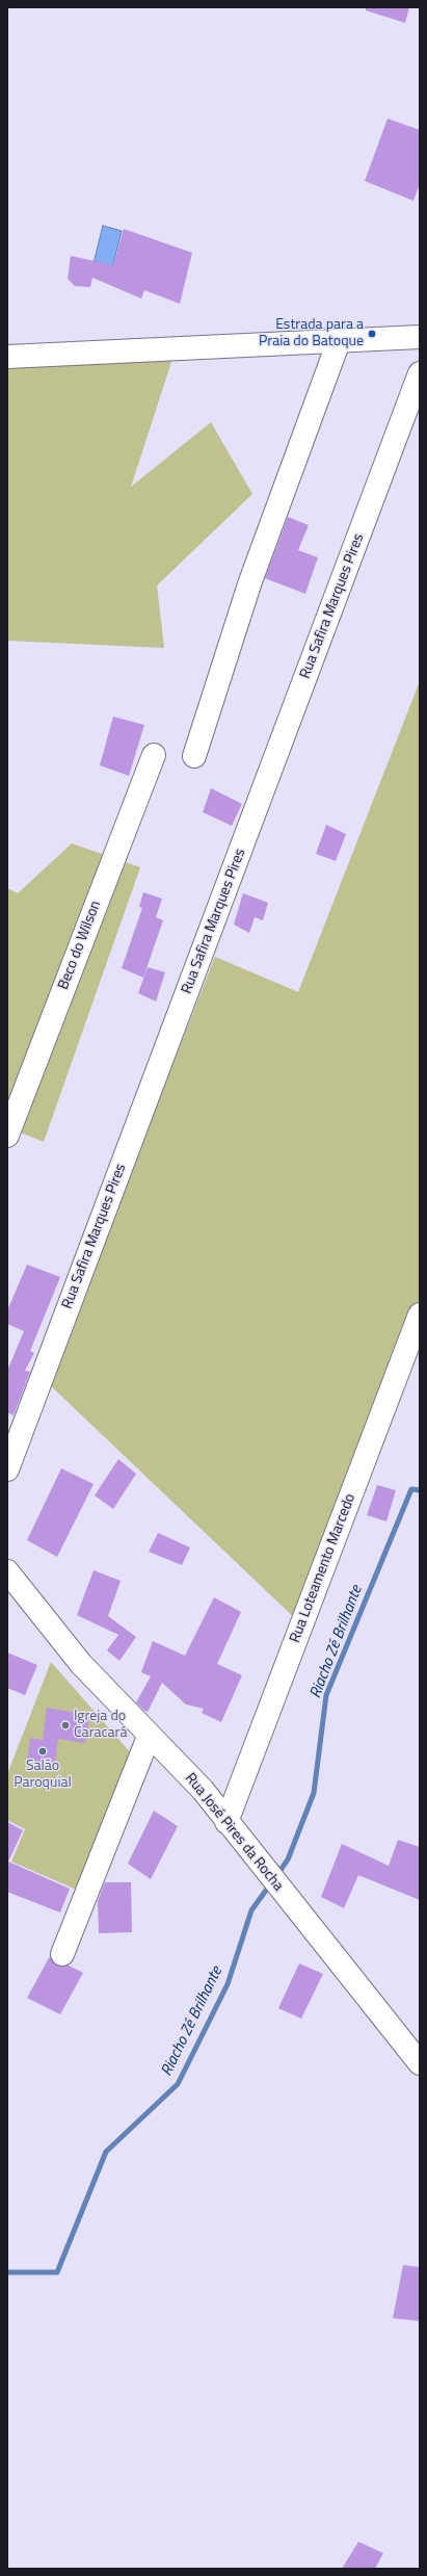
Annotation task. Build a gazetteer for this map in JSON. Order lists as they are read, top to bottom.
{
  "streets": {
    "street": [
      "Rua Safira Marques Pires",
      "Beco do Wilson",
      "Rua Loteamento Marcedo",
      "Rua José Pires da Rocha"
    ]
  },
  "crossings": [
    ["Rua Loteamento Marcedo", "Rua José Pires da Rocha"]
  ],
  "water": ["Riacho Zé Brilhante"],
  "places": ["Estrada para a Praia do Batoque", "Igreja do Caracará", "Salão Paroquial"]
}
